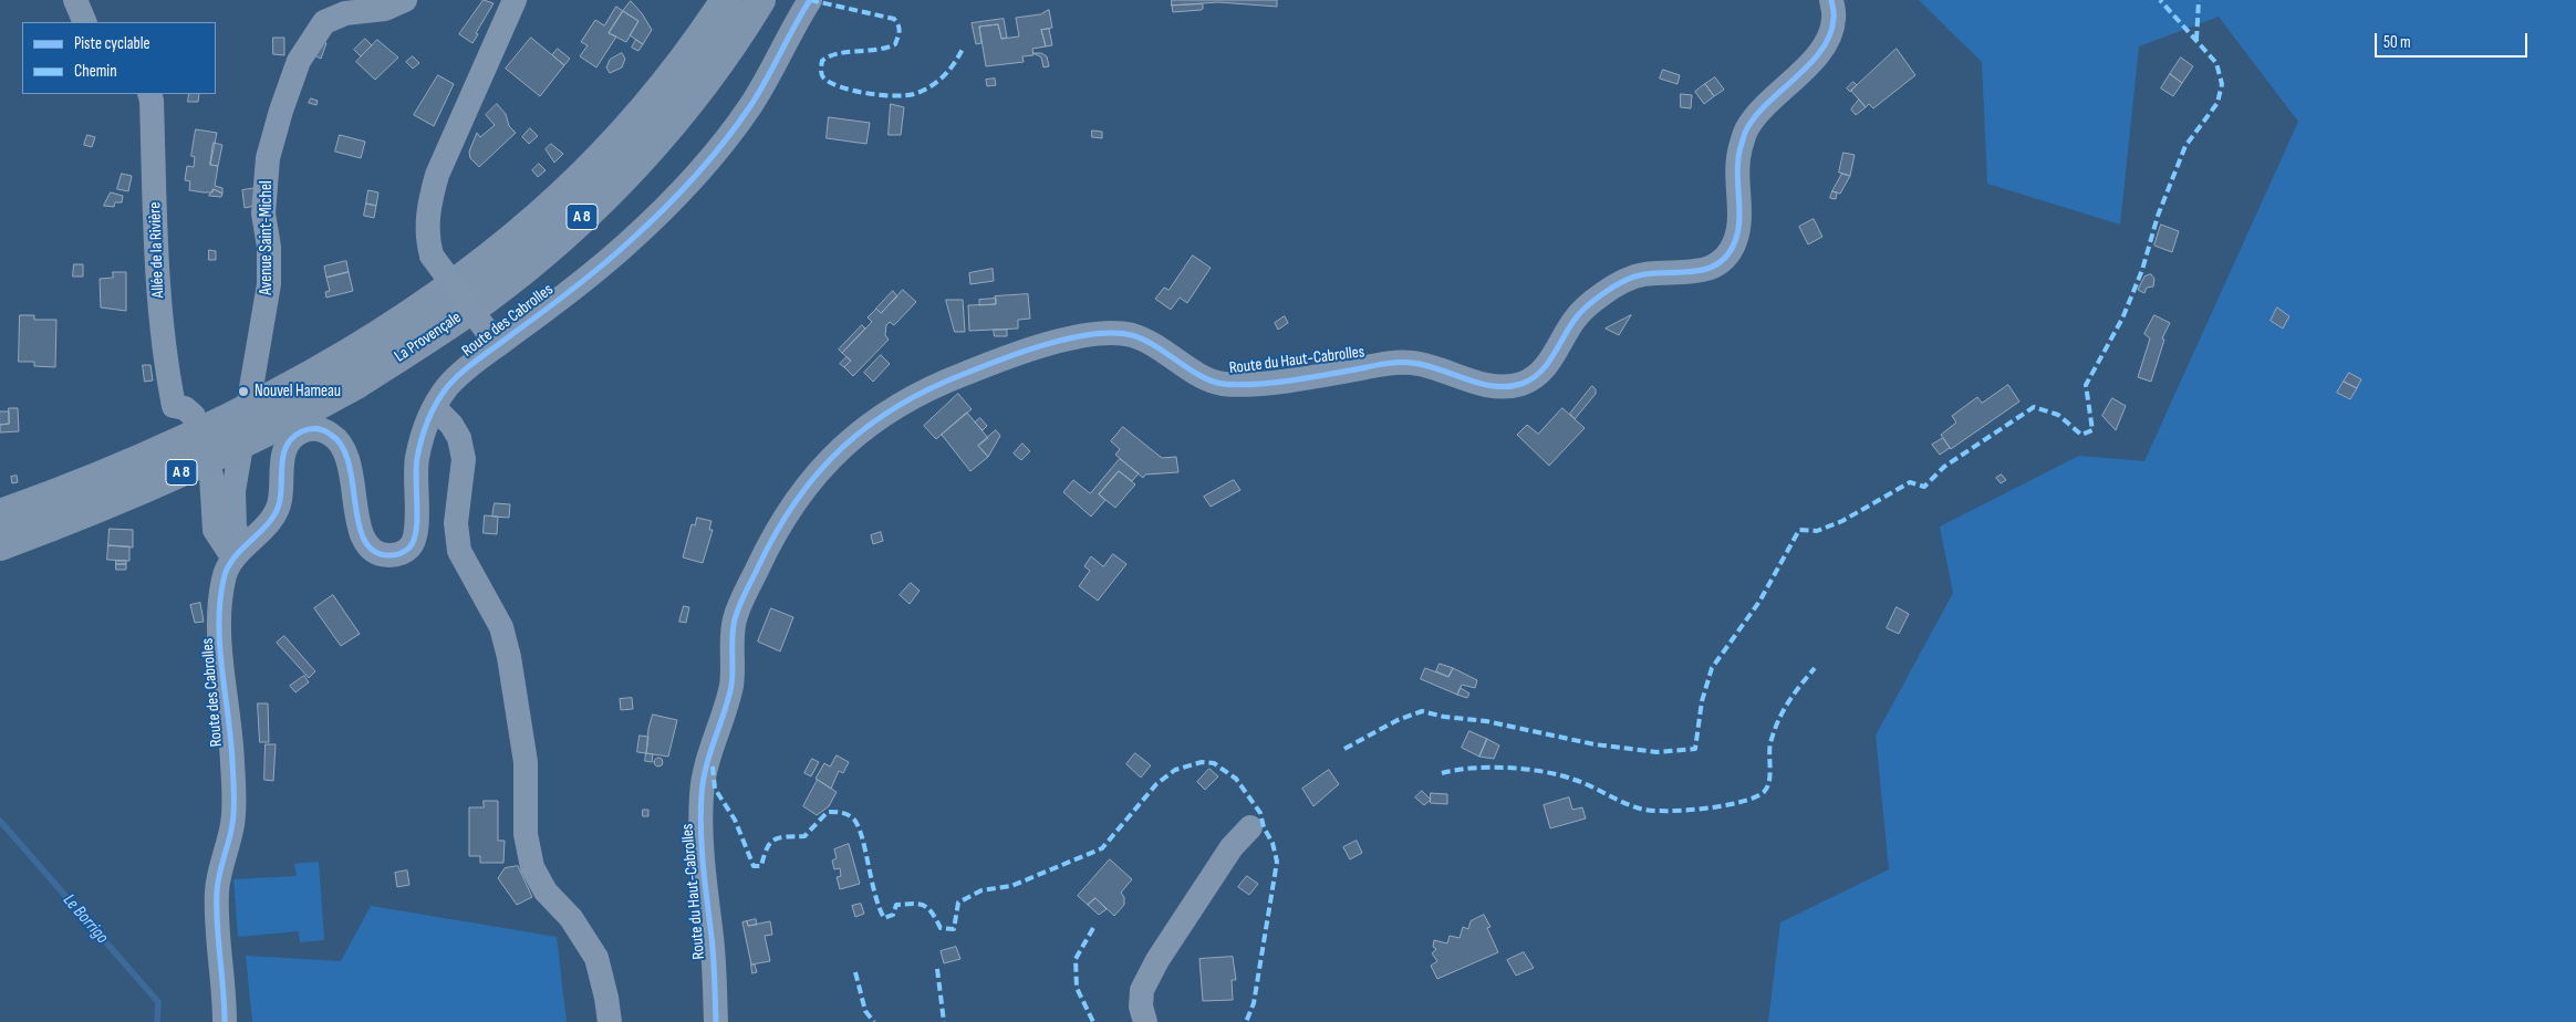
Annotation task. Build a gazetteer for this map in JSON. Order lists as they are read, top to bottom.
{
  "streets": {
    "highway": ["A 8", "La Provençale"],
    "street": [
      "Avenue Saint-Michel",
      "Allée de la Rivière",
      "Route des Cabrolles",
      "Route du Haut-Cabrolles"
    ]
  },
  "crossings": [
    ["Avenue Saint-Michel", "Allée de la Rivière"],
    ["Avenue Saint-Michel", "Route des Cabrolles"],
    ["Allée de la Rivière", "Route des Cabrolles"]
  ],
  "water": ["Le Borrigo"],
  "places": ["Nouvel Hameau"],
  "legend": ["Piste cyclable", "Chemin"],
  "scale_bar": "50 m"
}
